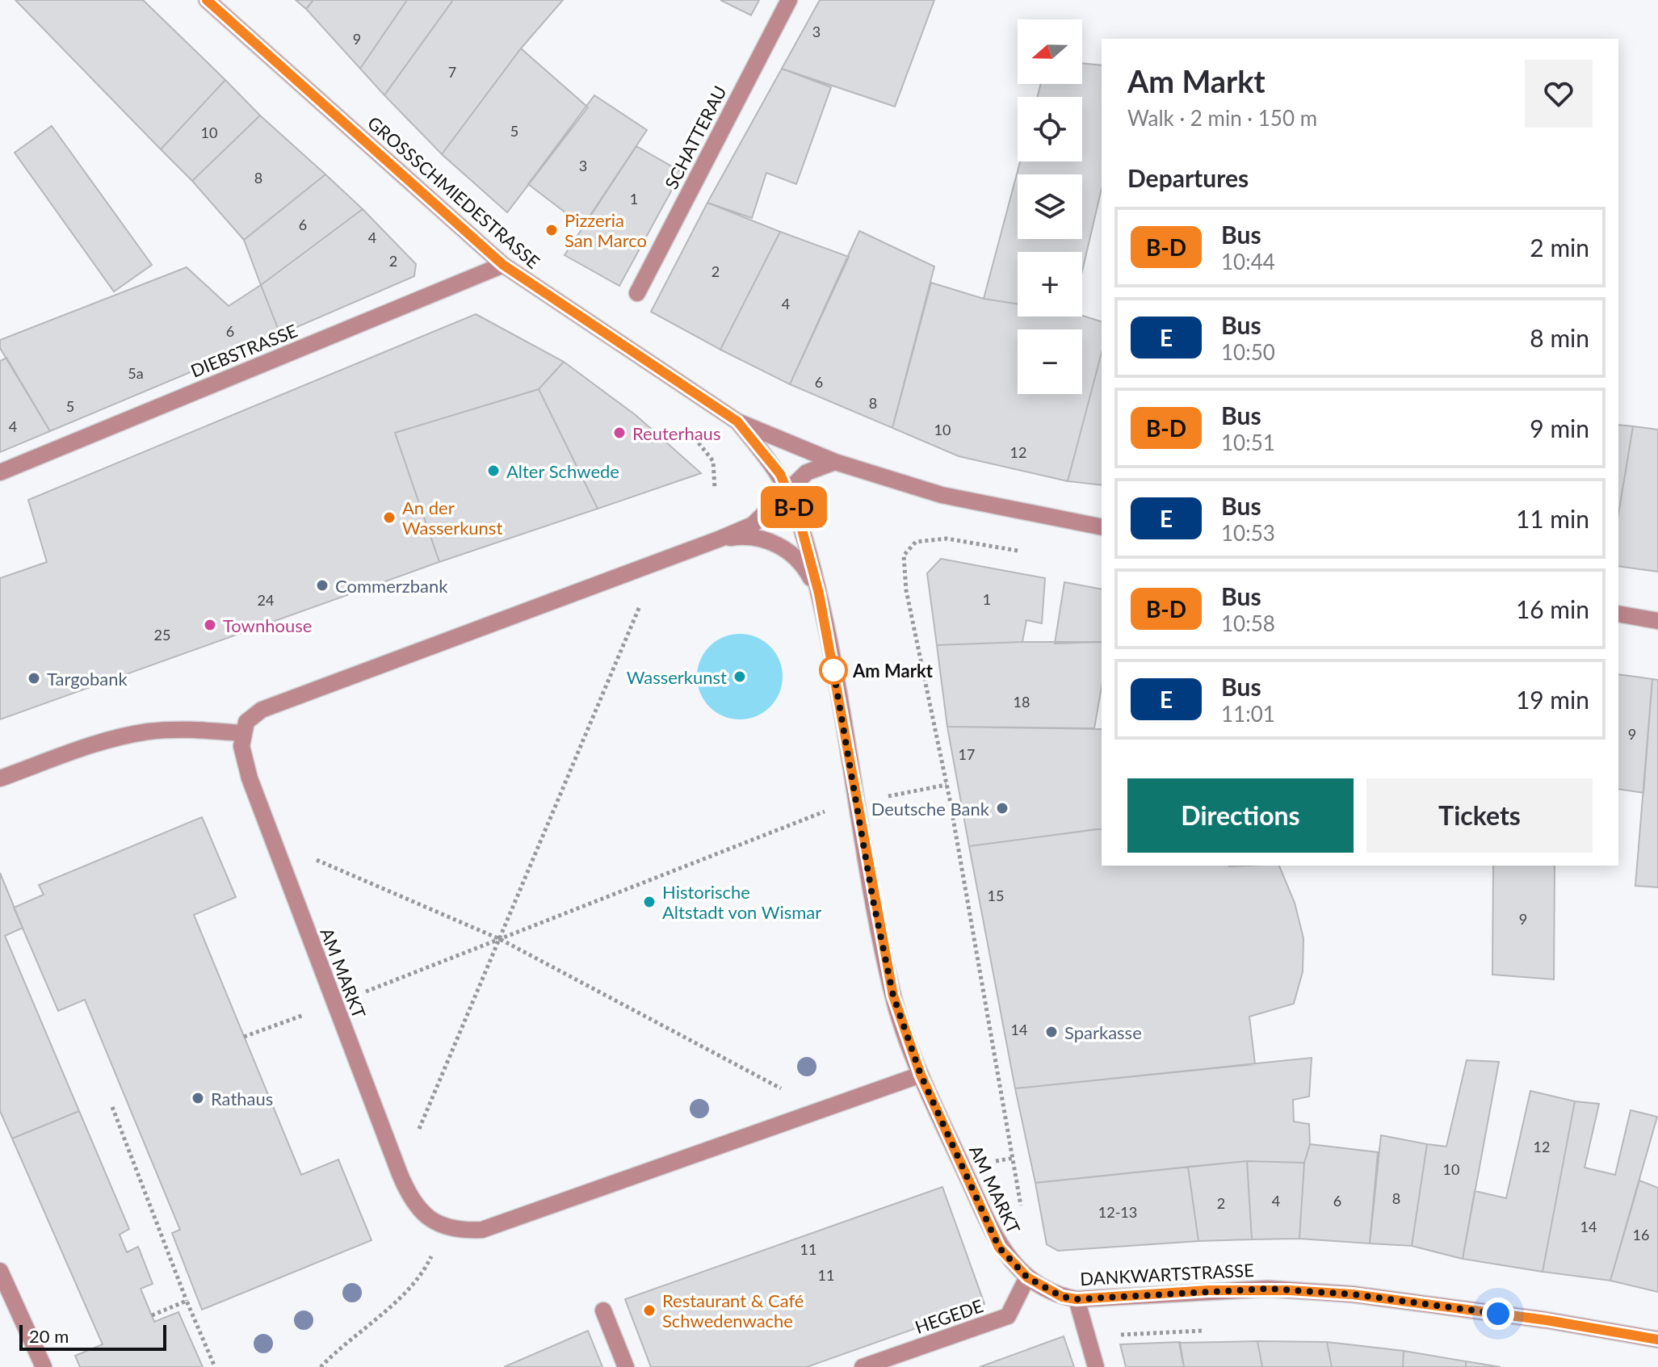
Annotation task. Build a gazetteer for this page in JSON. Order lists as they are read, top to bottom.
{
  "streets": {
    "street": [
      "SCHATTERAU",
      "GROSSSCHMIEDESTRASSE",
      "DIEBSTRASSE",
      "AM MARKT",
      "DANKWARTSTRASSE",
      "HEGEDE"
    ]
  },
  "crossings": [
    ["GROSSSCHMIEDESTRASSE", "DIEBSTRASSE"],
    ["GROSSSCHMIEDESTRASSE", "AM MARKT"],
    ["AM MARKT", "DANKWARTSTRASSE"],
    ["AM MARKT", "HEGEDE"]
  ],
  "places": [
    "Pizzeria San Marco",
    "Reuterhaus",
    "Alter Schwede",
    "An der Wasserkunst",
    "Commerzbank",
    "Townhouse",
    "Am Markt",
    "Wasserkunst",
    "Targobank",
    "Deutsche Bank",
    "Historische Altstadt von Wismar",
    "Sparkasse",
    "Rathaus",
    "Restaurant & Café Schwedenwache"
  ],
  "lines": ["bus line B-D"],
  "house_numbers": [
    "3",
    "9",
    "7",
    "5",
    "10",
    "3",
    "8",
    "1",
    "6",
    "4",
    "2",
    "2",
    "4",
    "6",
    "5a",
    "6",
    "8",
    "5",
    "4",
    "10",
    "12",
    "1",
    "24",
    "25",
    "18",
    "9",
    "17",
    "15",
    "9",
    "14",
    "12",
    "10",
    "8",
    "4",
    "6",
    "2",
    "12-13",
    "14",
    "16",
    "11",
    "11"
  ],
  "scale_bar": "20 m",
  "north": "left",
  "page": {
    "on_map": "B-D",
    "map_buttons": ["+", "−"],
    "heading": [
      ["Am Markt", "Walk · 2 min · 150 m"],
      "Departures"
    ],
    "list": [
      {
        "mark": "B-D",
        "name": "Bus",
        "note": "10:44",
        "value": "2 min"
      },
      {
        "mark": "E",
        "name": "Bus",
        "note": "10:50",
        "value": "8 min"
      },
      {
        "mark": "B-D",
        "name": "Bus",
        "note": "10:51",
        "value": "9 min"
      },
      {
        "mark": "E",
        "name": "Bus",
        "note": "10:53",
        "value": "11 min"
      },
      {
        "mark": "B-D",
        "name": "Bus",
        "note": "10:58",
        "value": "16 min"
      },
      {
        "mark": "E",
        "name": "Bus",
        "note": "11:01",
        "value": "19 min"
      }
    ],
    "buttons": ["Directions", "Tickets"],
    "scale": "20 m"
  }
}
